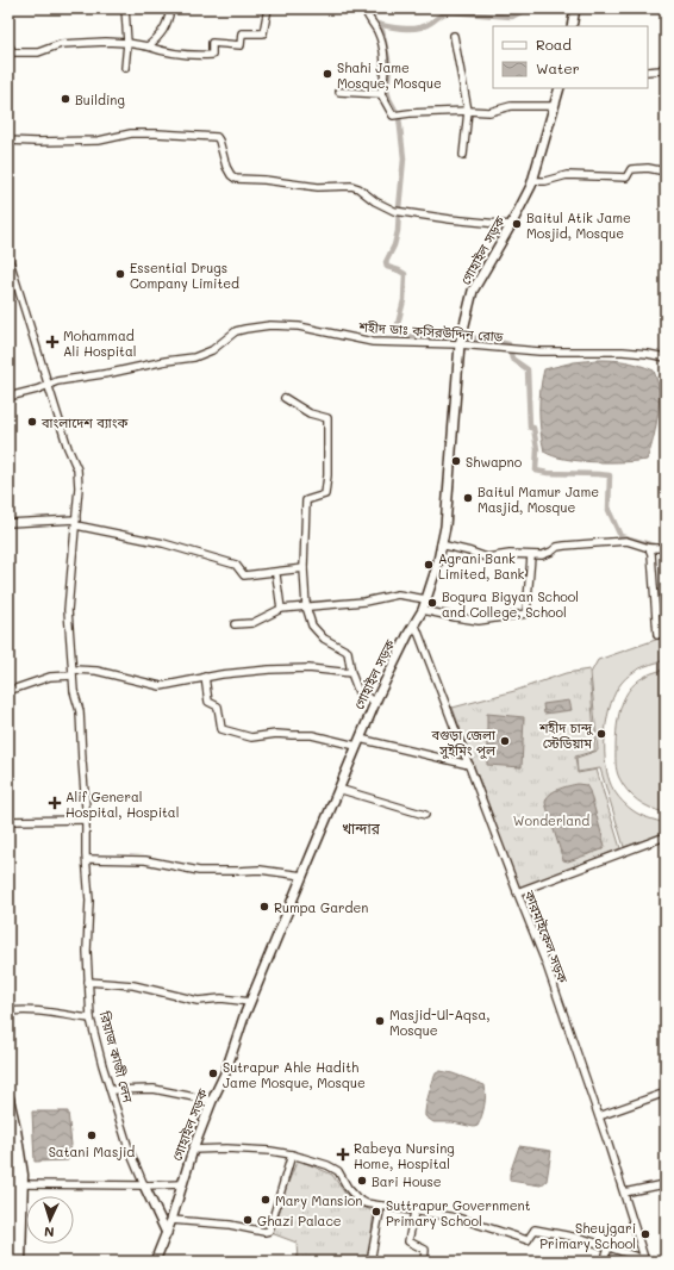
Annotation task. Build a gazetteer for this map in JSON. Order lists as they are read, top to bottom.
{
  "streets": {
    "main road": ["গোহাইল সড়ক", "রিয়াজ কাজী লেন"],
    "street": ["শহীদ ডাঃ কসিরউদ্দিন রোড", "কারমাইকেল সড়ক"]
  },
  "crossings": [
    ["গোহাইল সড়ক", "শহীদ ডাঃ কসিরউদ্দিন রোড"],
    ["গোহাইল সড়ক", "কারমাইকেল সড়ক"],
    ["গোহাইল সড়ক", "রিয়াজ কাজী লেন"],
    ["শহীদ ডাঃ কসিরউদ্দিন রোড", "রিয়াজ কাজী লেন"]
  ],
  "districts": ["খান্দার"],
  "parks": ["Wonderland"],
  "places": {
    "other": [
      "Shahi Jame Mosque, Mosque",
      "Building",
      "Baitul Atik Jame Mosjid, Mosque",
      "Essential Drugs Company Limited",
      "বাংলাদেশ ব্যাংক",
      "Shwapno",
      "Baitul Mamur Jame Masjid, Mosque",
      "Agrani Bank Limited, Bank",
      "Bogura Bigyan School and College, School",
      "শহীদ চান্দু স্টেডিয়াম",
      "বগুড়া জেলা সুইমিং পুল",
      "Rumpa Garden",
      "Masjid-Ul-Aqsa, Mosque",
      "Sutrapur Ahle Hadith Jame Mosque, Mosque",
      "Satani Masjid",
      "Bari House",
      "Mary Mansion",
      "Suttrapur Government Primary School",
      "Ghazi Palace",
      "Sheujgari Primary School"
    ],
    "health": ["Mohammad Ali Hospital", "Alif General Hospital, Hospital", "Rabeya Nursing Home, Hospital"]
  },
  "legend": ["Road", "Water"],
  "north": "bottom"
}
